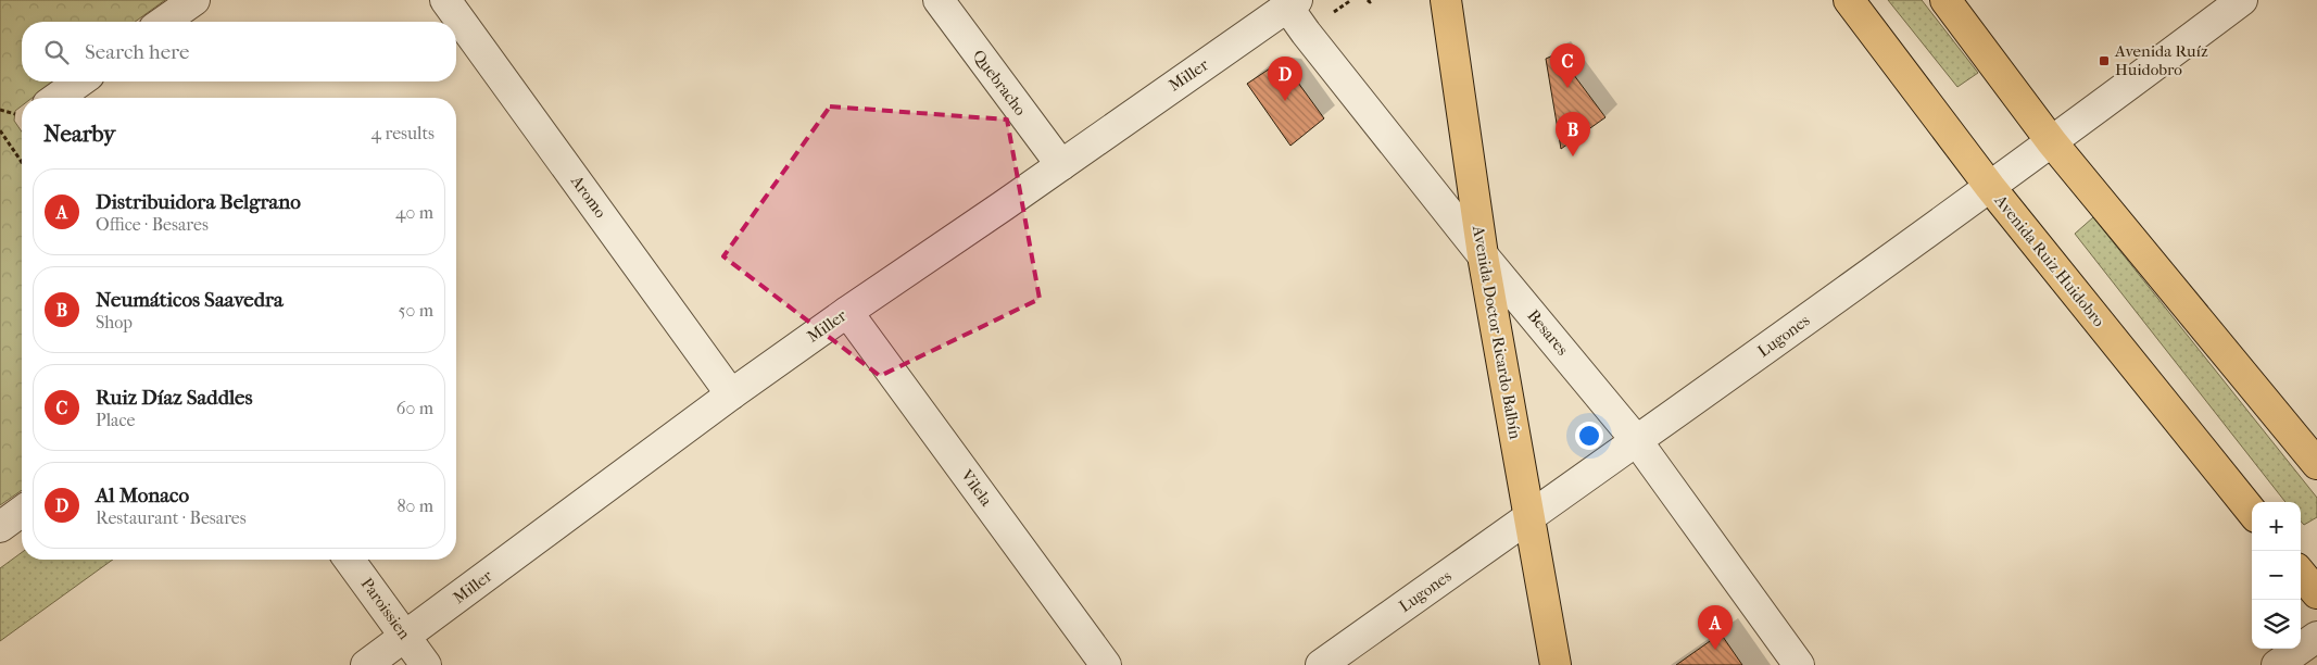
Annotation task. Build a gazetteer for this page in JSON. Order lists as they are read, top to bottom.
{
  "streets": {
    "main road": ["Avenida Ruiz Huidobro", "Avenida Doctor Ricardo Balbín"],
    "street": [
      "Miller",
      "Quebracho",
      "Aromo",
      "Besares",
      "Lugones",
      "Vilela",
      "Paroissien"
    ]
  },
  "crossings": [
    ["Miller", "Quebracho"],
    ["Miller", "Aromo"],
    ["Miller", "Besares"],
    ["Miller", "Vilela"],
    ["Miller", "Paroissien"],
    ["Avenida Ruiz Huidobro", "Lugones"],
    ["Avenida Doctor Ricardo Balbín", "Besares"],
    ["Avenida Doctor Ricardo Balbín", "Lugones"],
    ["Besares", "Lugones"]
  ],
  "places": {
    "transit": ["Avenida Ruíz Huidobro"]
  },
  "page": {
    "search": "Search here",
    "pins": [
      "C",
      "D",
      "B",
      "A"
    ],
    "heading": ["Nearby", "4 results"],
    "list": [
      {
        "mark": "A",
        "name": "Distribuidora Belgrano",
        "note": "Office · Besares",
        "value": "40 m"
      },
      {
        "mark": "B",
        "name": "Neumáticos Saavedra",
        "note": "Shop",
        "value": "50 m"
      },
      {
        "mark": "C",
        "name": "Ruiz Díaz Saddles",
        "note": "Place",
        "value": "60 m"
      },
      {
        "mark": "D",
        "name": "Al Monaco",
        "note": "Restaurant · Besares",
        "value": "80 m"
      }
    ],
    "map_buttons": ["+", "−"]
  }
}
